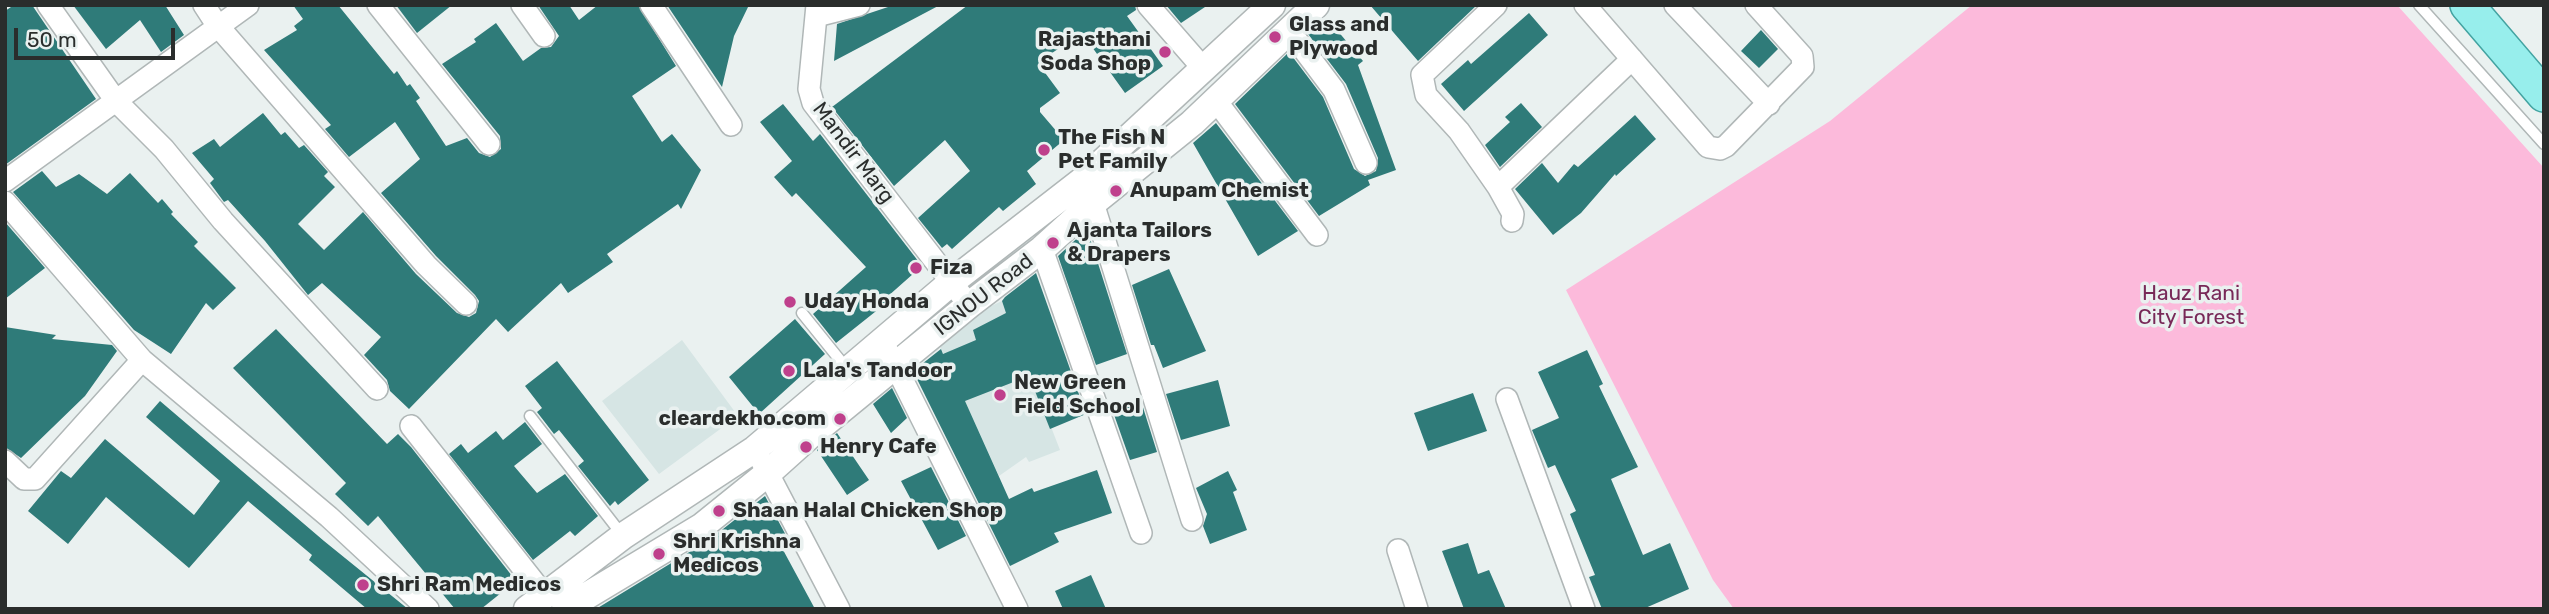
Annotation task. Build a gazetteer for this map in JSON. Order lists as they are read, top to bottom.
{
  "streets": {
    "street": ["Mandir Marg", "IGNOU Road"]
  },
  "crossings": [
    ["Mandir Marg", "IGNOU Road"]
  ],
  "parks": ["Hauz Rani City Forest"],
  "places": [
    "Glass and Plywood",
    "Rajasthani Soda Shop",
    "The Fish N Pet Family",
    "Anupam Chemist",
    "Ajanta Tailors & Drapers",
    "Fiza",
    "Uday Honda",
    "Lala's Tandoor",
    "New Green Field School",
    "cleardekho.com",
    "Henry Cafe",
    "Shaan Halal Chicken Shop",
    "Shri Krishna Medicos",
    "Shri Ram Medicos"
  ],
  "scale_bar": "50 m"
}
